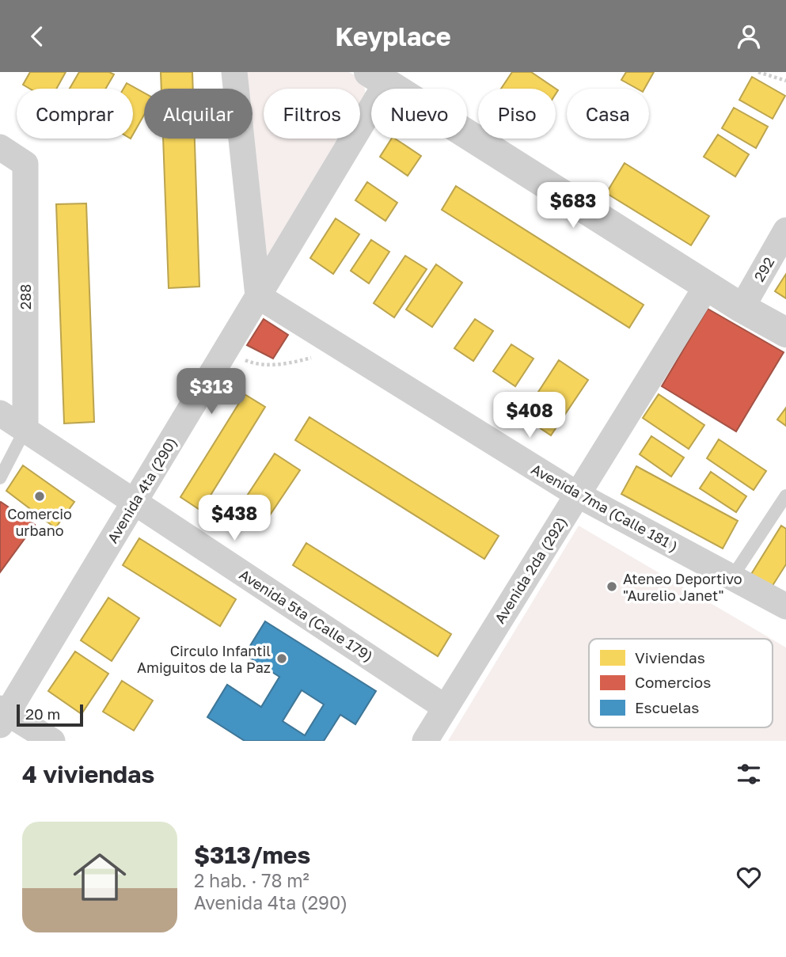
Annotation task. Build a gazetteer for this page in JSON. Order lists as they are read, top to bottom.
{
  "streets": {
    "street": [
      "292",
      "288",
      "Avenida 4ta (290)",
      "Avenida 7ma (Calle 181 )",
      "Avenida 2da (292)",
      "Avenida 5ta (Calle 179)"
    ]
  },
  "crossings": [
    ["288", "Avenida 5ta (Calle 179)"],
    ["Avenida 4ta (290)", "Avenida 7ma (Calle 181 )"],
    ["Avenida 4ta (290)", "Avenida 5ta (Calle 179)"],
    ["Avenida 7ma (Calle 181 )", "Avenida 2da (292)"],
    ["Avenida 2da (292)", "Avenida 5ta (Calle 179)"]
  ],
  "places": ["Comercio urbano", "Ateneo Deportivo \"Aurelio Janet\"", "Circulo Infantil Amiguitos de la Paz"],
  "legend": ["Viviendas", "Comercios", "Escuelas"],
  "scale_bar": "20 m",
  "page": {
    "header": "Keyplace",
    "chip": [
      "Comprar",
      "Alquilar",
      "Filtros",
      "Nuevo",
      "Piso",
      "Casa"
    ],
    "price": [
      "$683",
      "$313",
      "$408",
      "$438"
    ],
    "scale": "20 m",
    "heading": "4 viviendas",
    "list": [
      {
        "name": "$313/mes",
        "note": "2 hab. · 78 m² · Avenida 4ta (290)"
      }
    ]
  }
}
